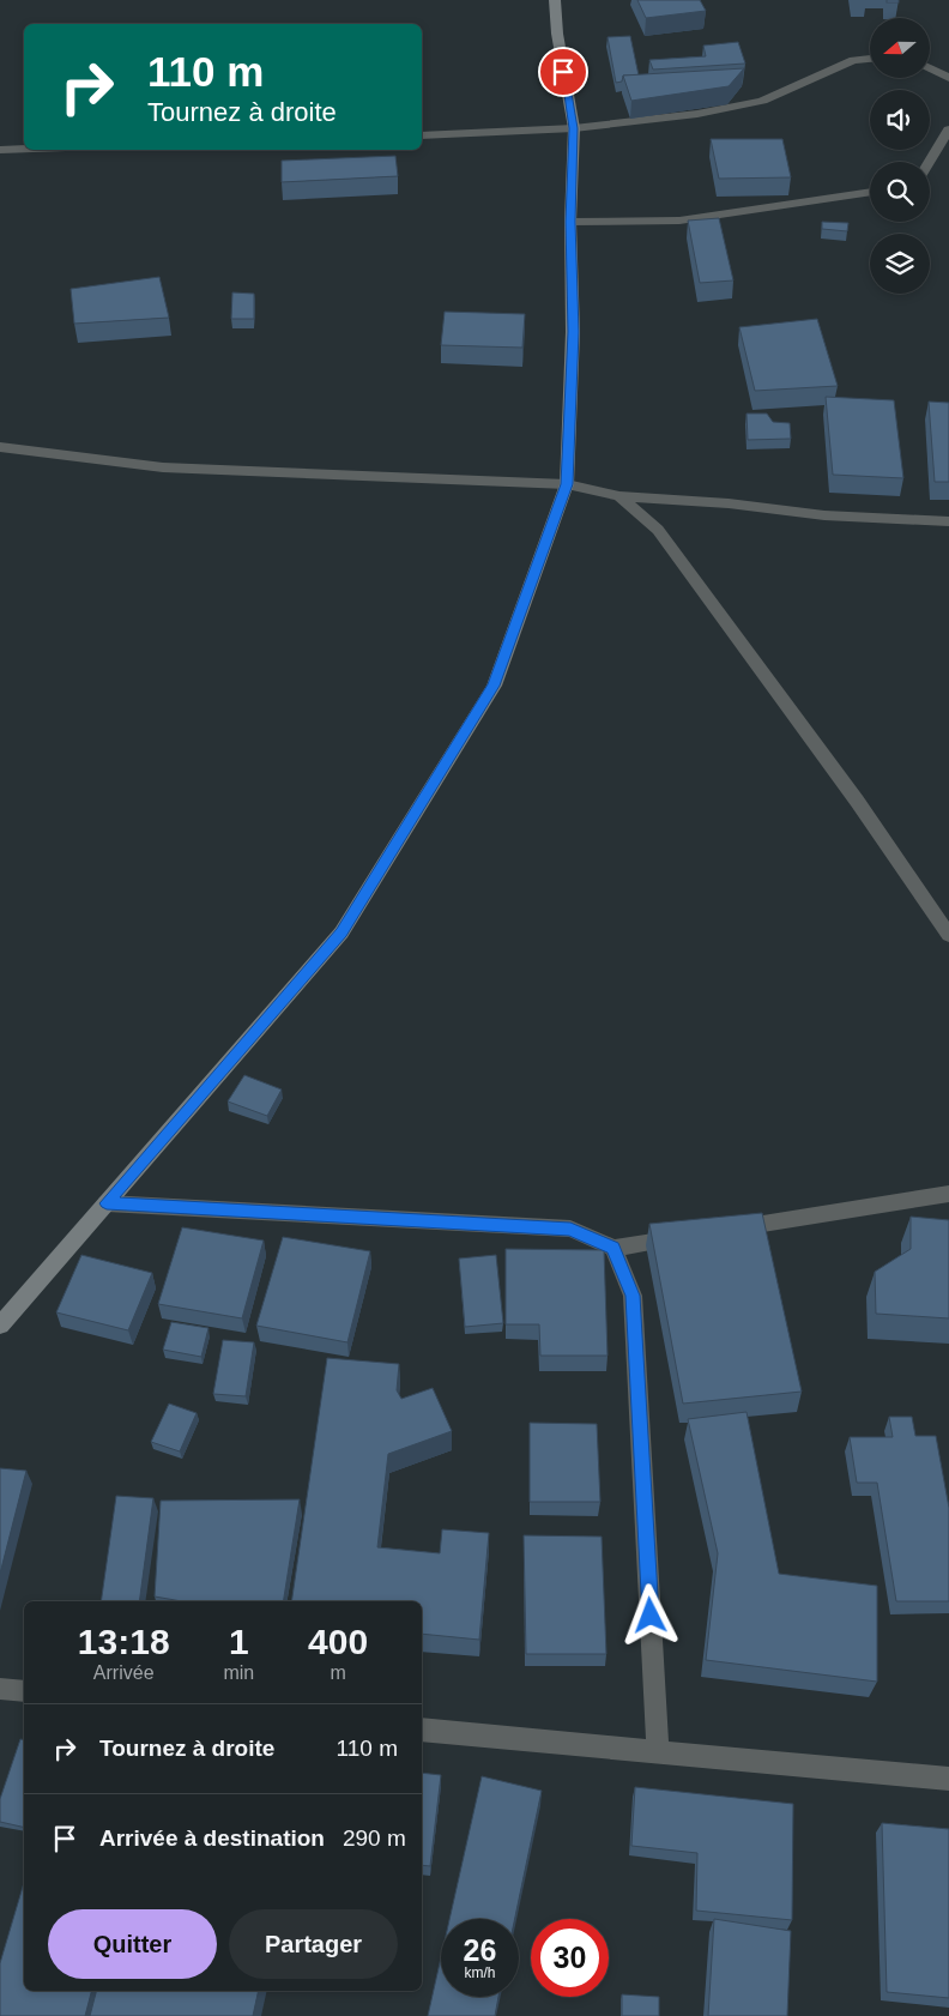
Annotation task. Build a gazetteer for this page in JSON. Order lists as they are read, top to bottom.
{
  "north": "left",
  "page": {
    "turn": ["110 m", "Tournez à droite"],
    "eta": [
      "13:18",
      "Arrivée",
      "1",
      "min",
      "400",
      "m"
    ],
    "list": [
      {
        "name": "Tournez à droite",
        "value": "110 m"
      },
      {
        "name": "Arrivée à destination",
        "value": "290 m"
      }
    ],
    "buttons": ["Quitter", "Partager"],
    "speed": "26 km/h",
    "limit": "30"
  }
}
